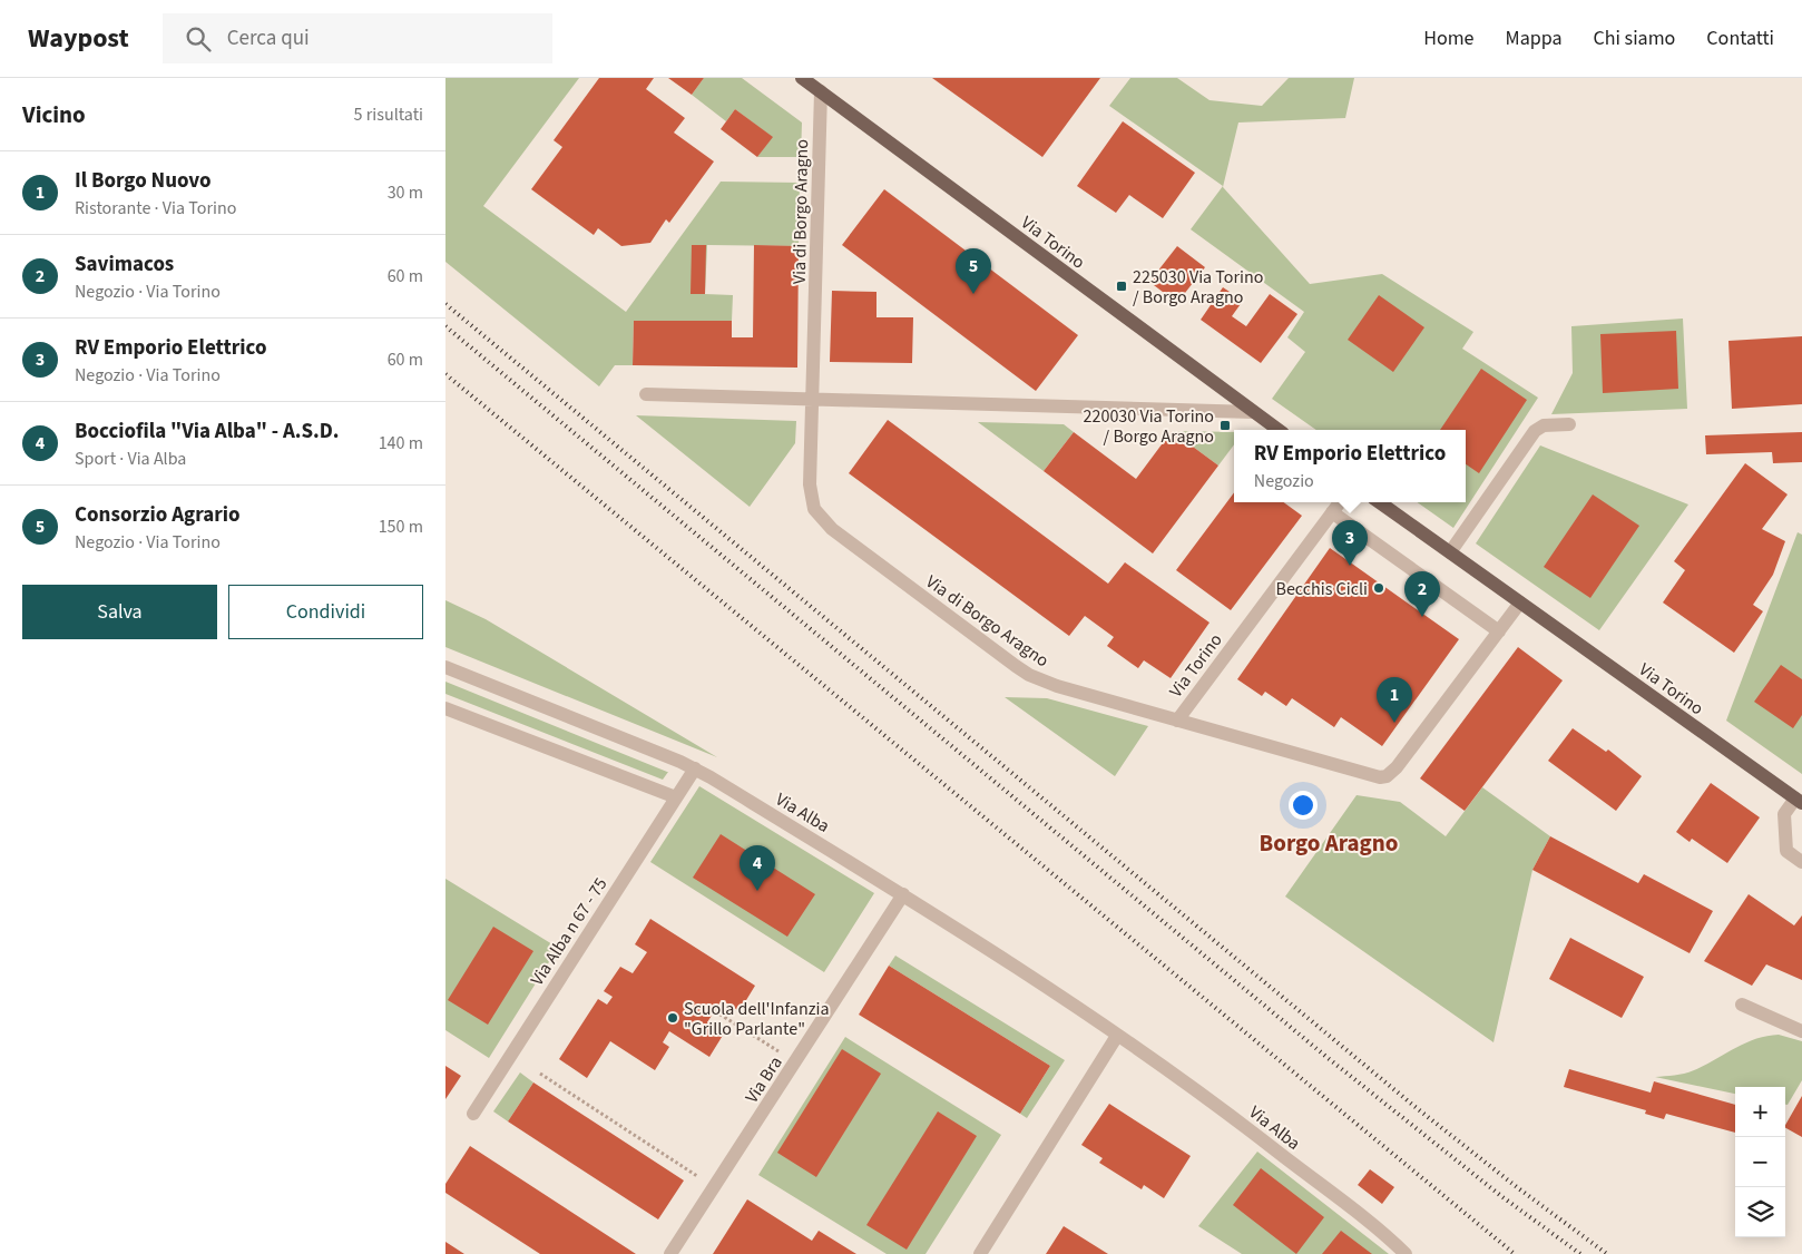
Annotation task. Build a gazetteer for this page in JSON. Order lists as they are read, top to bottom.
{
  "streets": {
    "main road": ["Via Torino"],
    "street": [
      "Via di Borgo Aragno",
      "Via Alba",
      "Via Alba n 67 - 75",
      "Via Bra"
    ]
  },
  "crossings": [
    ["Via di Borgo Aragno", "Via Torino"],
    ["Via Alba", "Via Alba n 67 - 75"],
    ["Via Alba", "Via Bra"]
  ],
  "districts": ["Borgo Aragno"],
  "places": {
    "transit": ["225030 Via Torino / Borgo Aragno", "220030 Via Torino / Borgo Aragno"],
    "other": ["Becchis Cicli", "Scuola dell'Infanzia \"Grillo Parlante\""]
  },
  "page": {
    "header": "Waypost",
    "search": "Cerca qui",
    "nav": [
      "Home",
      "Mappa",
      "Chi siamo",
      "Contatti"
    ],
    "heading": ["Vicino", "5 risultati"],
    "list": [
      {
        "mark": "1",
        "name": "Il Borgo Nuovo",
        "note": "Ristorante · Via Torino",
        "value": "30 m"
      },
      {
        "mark": "2",
        "name": "Savimacos",
        "note": "Negozio · Via Torino",
        "value": "60 m"
      },
      {
        "mark": "3",
        "name": "RV Emporio Elettrico",
        "note": "Negozio · Via Torino",
        "value": "60 m"
      },
      {
        "mark": "4",
        "name": "Bocciofila \"Via Alba\" - A.S.D.",
        "note": "Sport · Via Alba",
        "value": "140 m"
      },
      {
        "mark": "5",
        "name": "Consorzio Agrario",
        "note": "Negozio · Via Torino",
        "value": "150 m"
      }
    ],
    "pins": [
      "5",
      "3",
      "2",
      "1",
      "4"
    ],
    "popup": ["RV Emporio Elettrico", "Negozio"],
    "buttons": ["Salva", "Condividi"],
    "map_buttons": ["+", "−"]
  }
}
